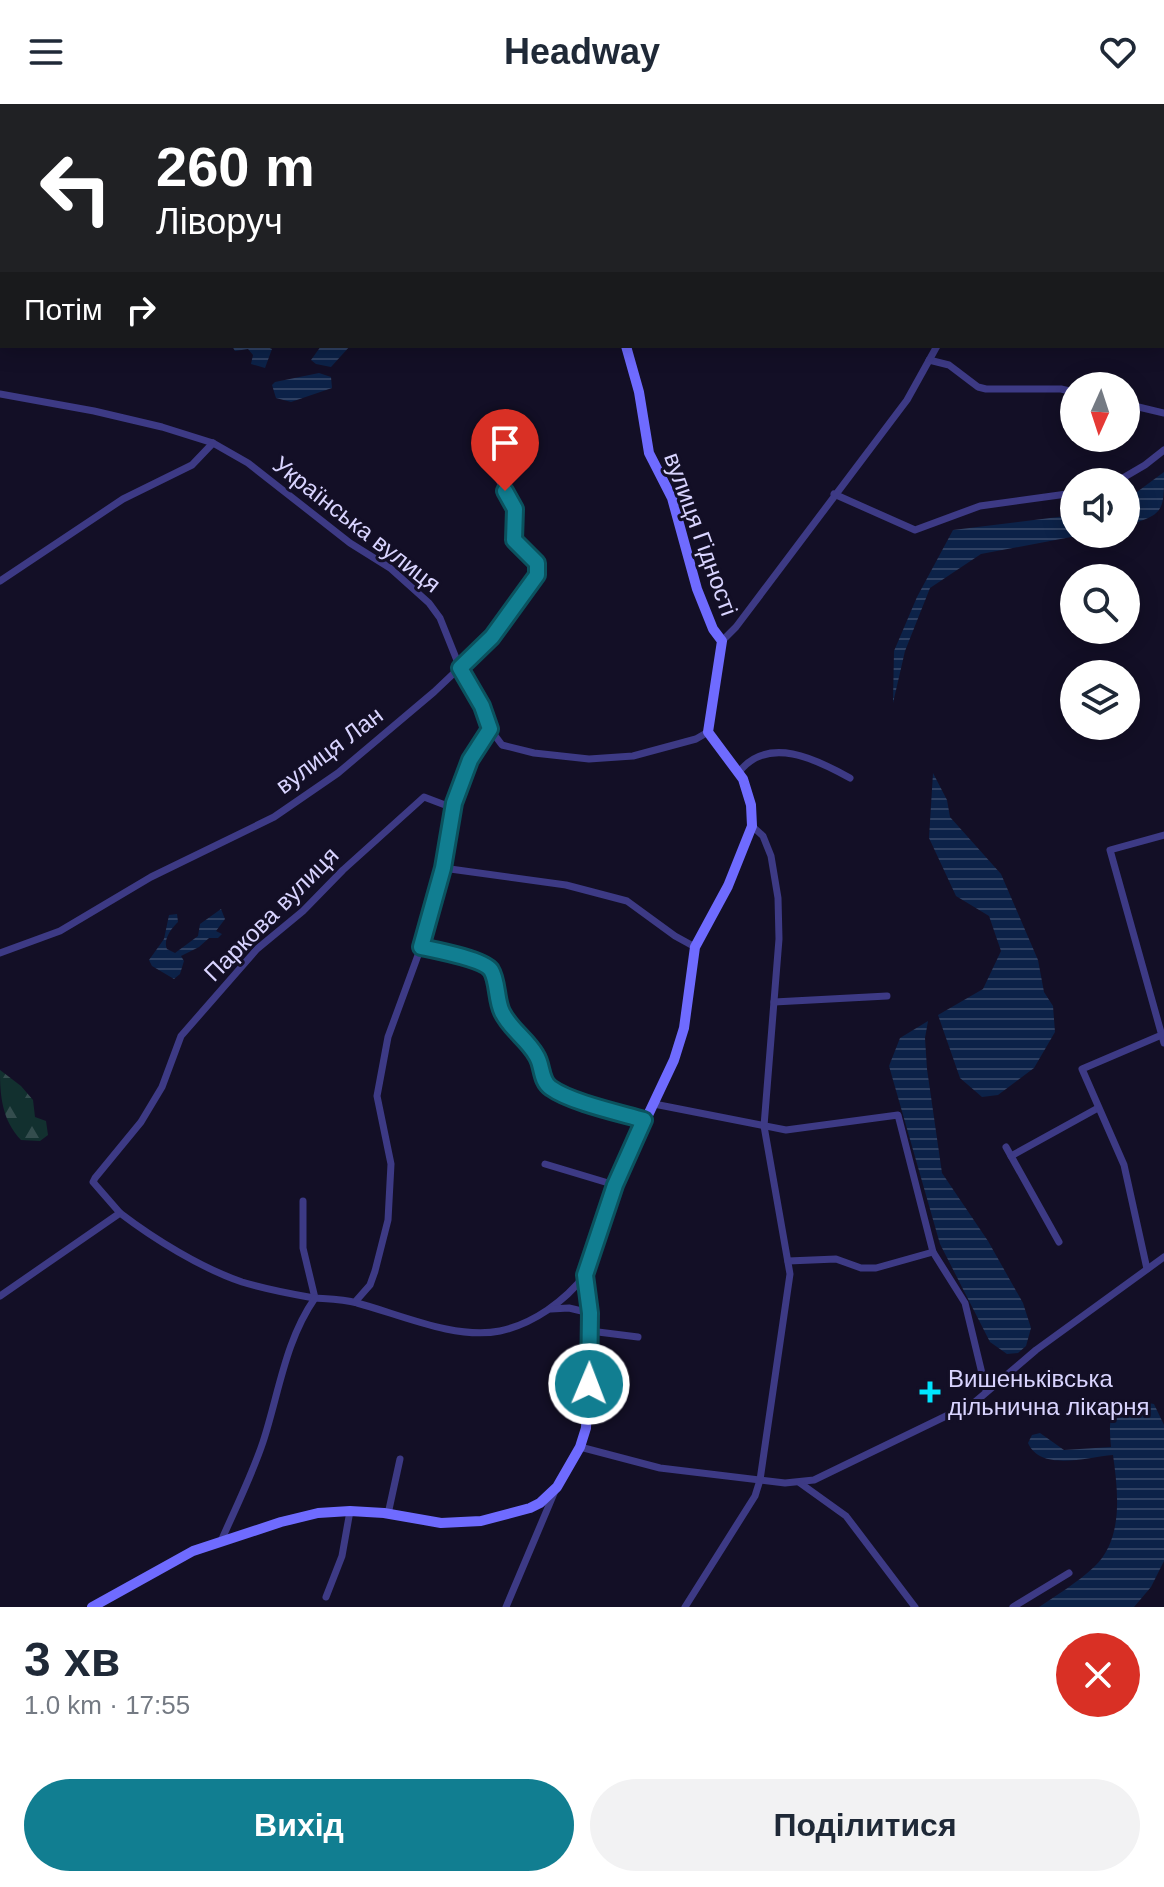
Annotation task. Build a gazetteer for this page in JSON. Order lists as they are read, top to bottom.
{
  "streets": {
    "street": [
      "Українська вулиця",
      "вулиця Гідності",
      "вулиця Лан",
      "Паркова вулиця"
    ]
  },
  "crossings": [
    ["Українська вулиця", "вулиця Лан"]
  ],
  "places": {
    "health": ["Вишеньківська дільнична лікарня"]
  },
  "north": "bottom",
  "page": {
    "header": "Headway",
    "turn": ["260 m", "Ліворуч"],
    "then": "Потім",
    "heading": ["3 хв", "1.0 km · 17:55"],
    "buttons": ["Вихід", "Поділитися"]
  }
}
